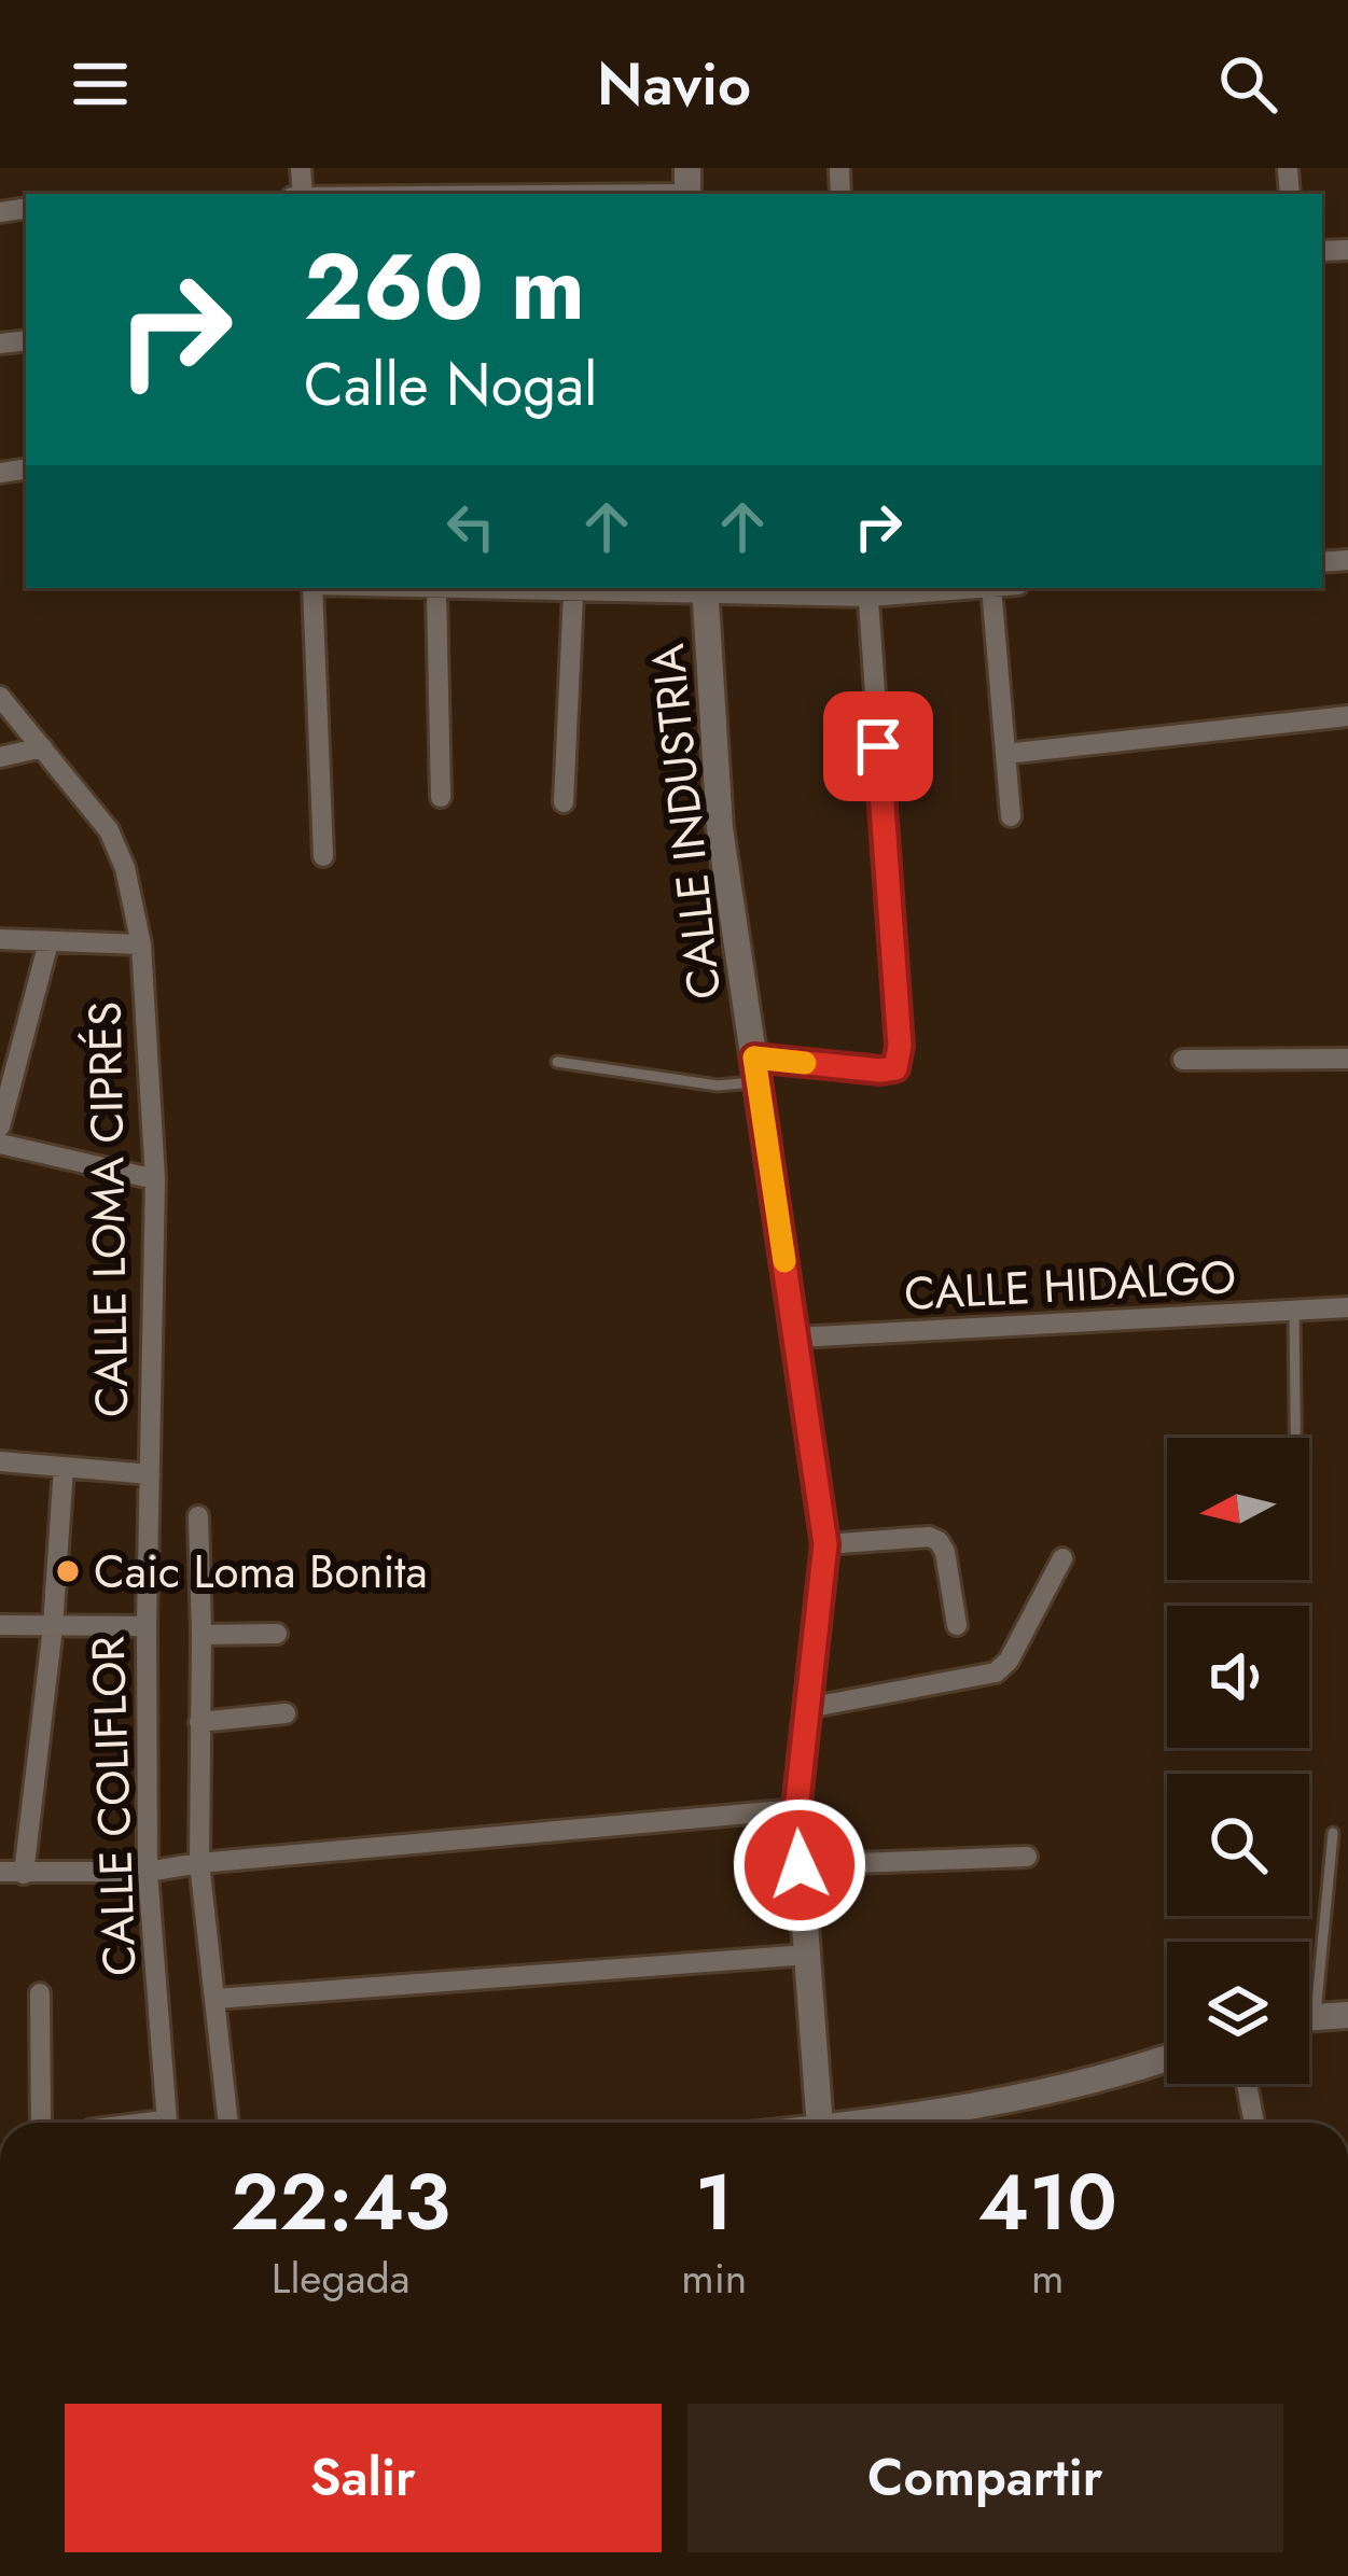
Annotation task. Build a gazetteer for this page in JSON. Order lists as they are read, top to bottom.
{
  "streets": {
    "street": [
      "CALLE INDUSTRIA",
      "CALLE LOMA CIPRÉS",
      "CALLE HIDALGO",
      "CALLE COLIFLOR"
    ]
  },
  "crossings": [
    ["CALLE INDUSTRIA", "CALLE HIDALGO"],
    ["CALLE LOMA CIPRÉS", "CALLE COLIFLOR"]
  ],
  "places": ["Caic Loma Bonita"],
  "north": "left",
  "page": {
    "header": "Navio",
    "turn": ["260 m", "Calle Nogal"],
    "eta": [
      "22:43",
      "Llegada",
      "1",
      "min",
      "410",
      "m"
    ],
    "buttons": ["Salir", "Compartir"]
  }
}
